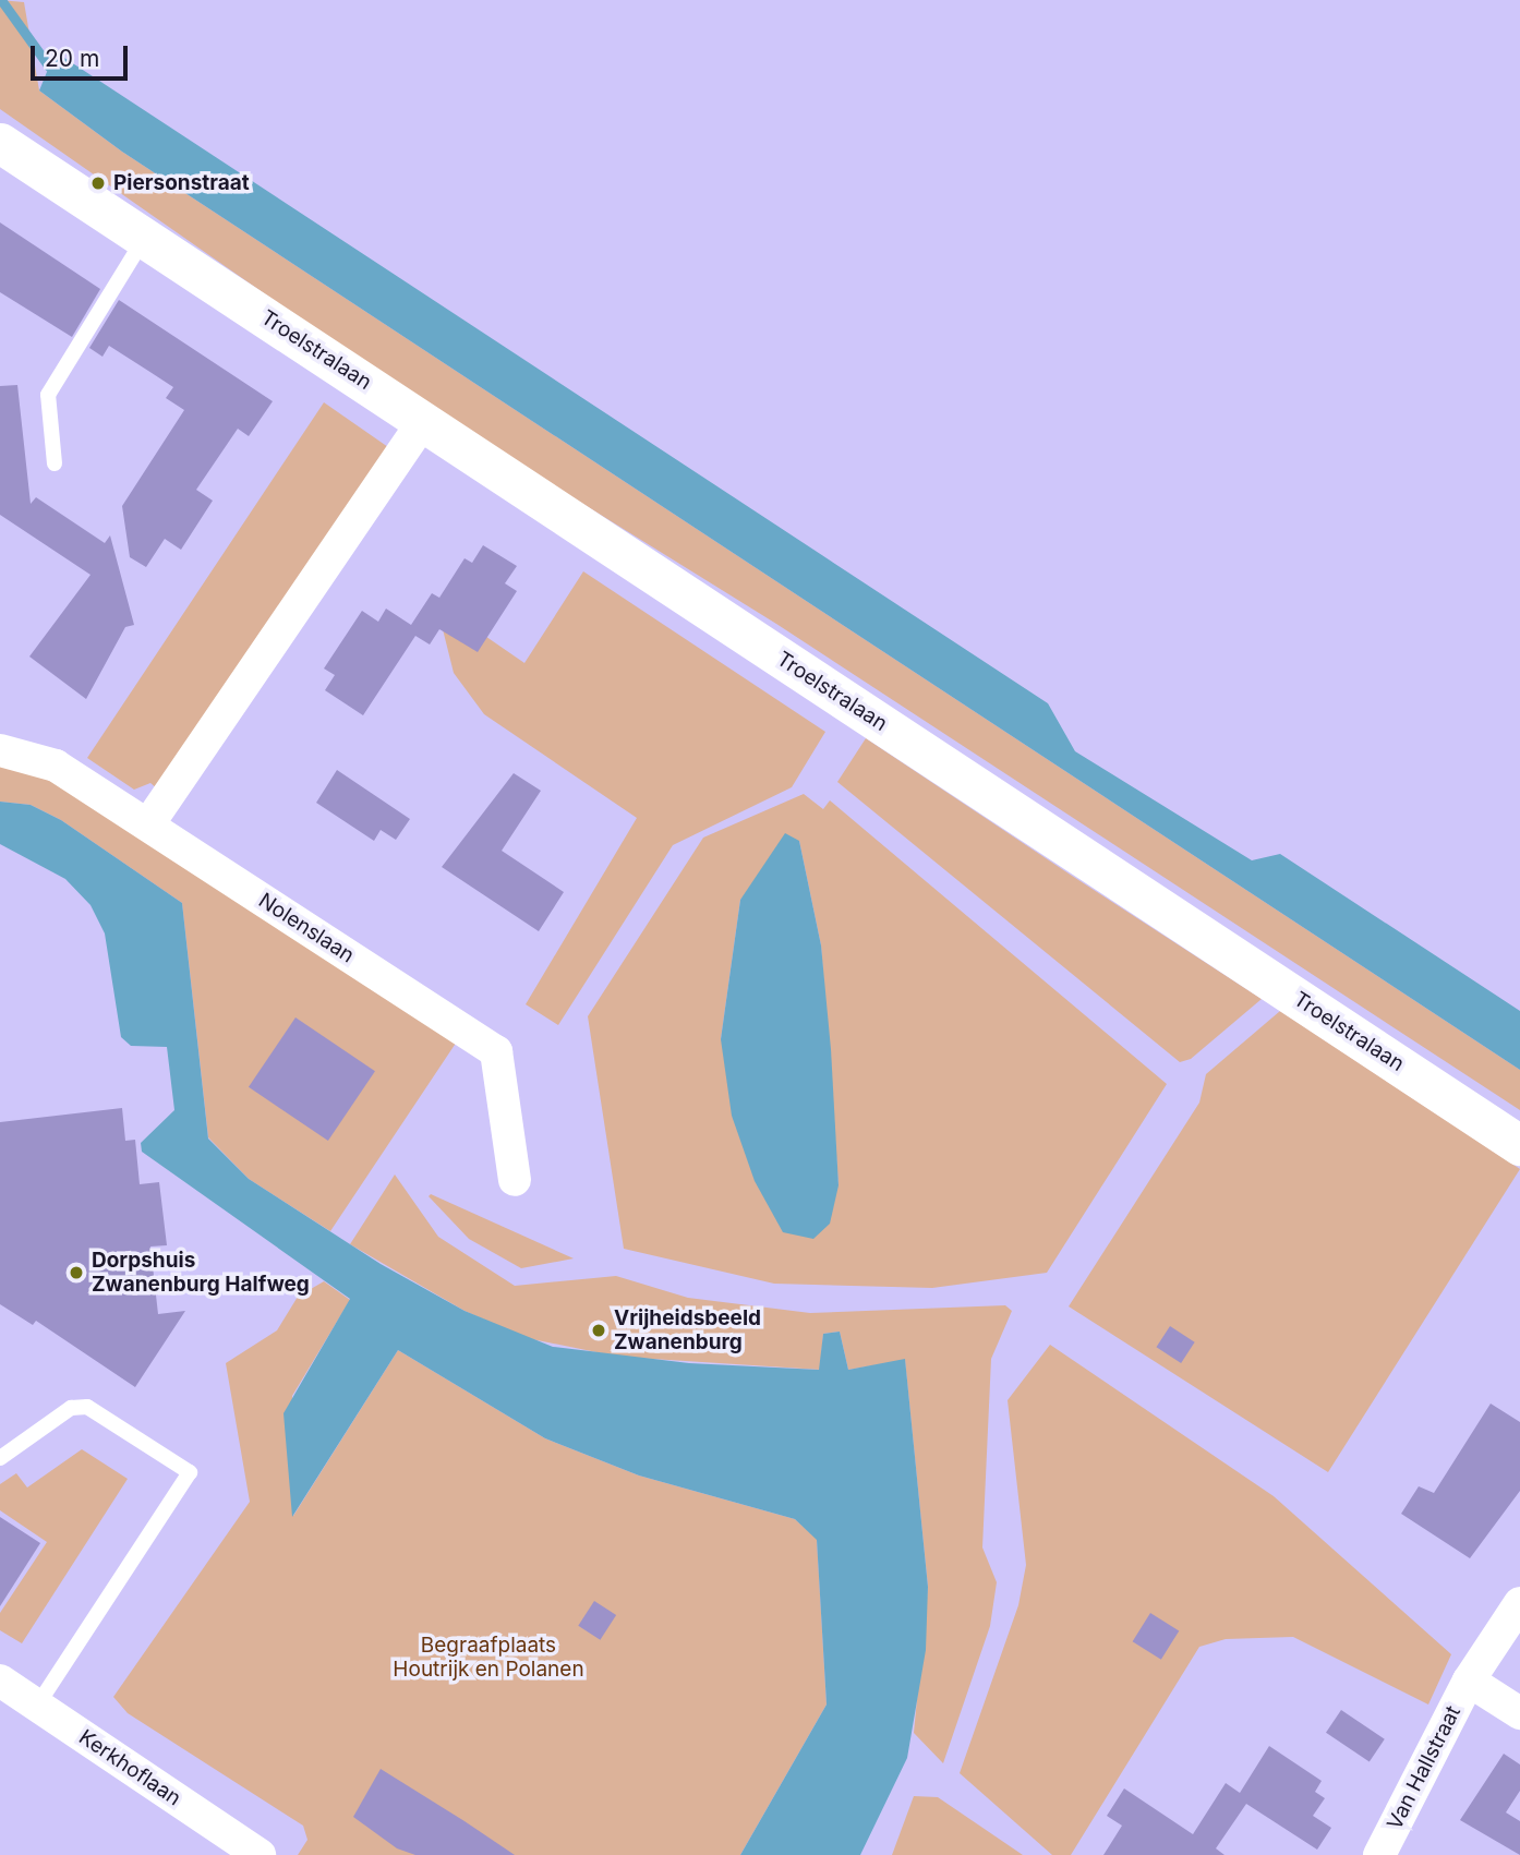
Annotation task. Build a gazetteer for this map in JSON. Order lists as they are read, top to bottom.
{
  "streets": {
    "street": [
      "Troelstralaan",
      "Nolenslaan",
      "Kerkhoflaan",
      "Van Hallstraat"
    ]
  },
  "parks": ["Begraafplaats Houtrijk en Polanen"],
  "places": ["Piersonstraat", "Dorpshuis Zwanenburg Halfweg", "Vrijheidsbeeld Zwanenburg"],
  "scale_bar": "20 m"
}
